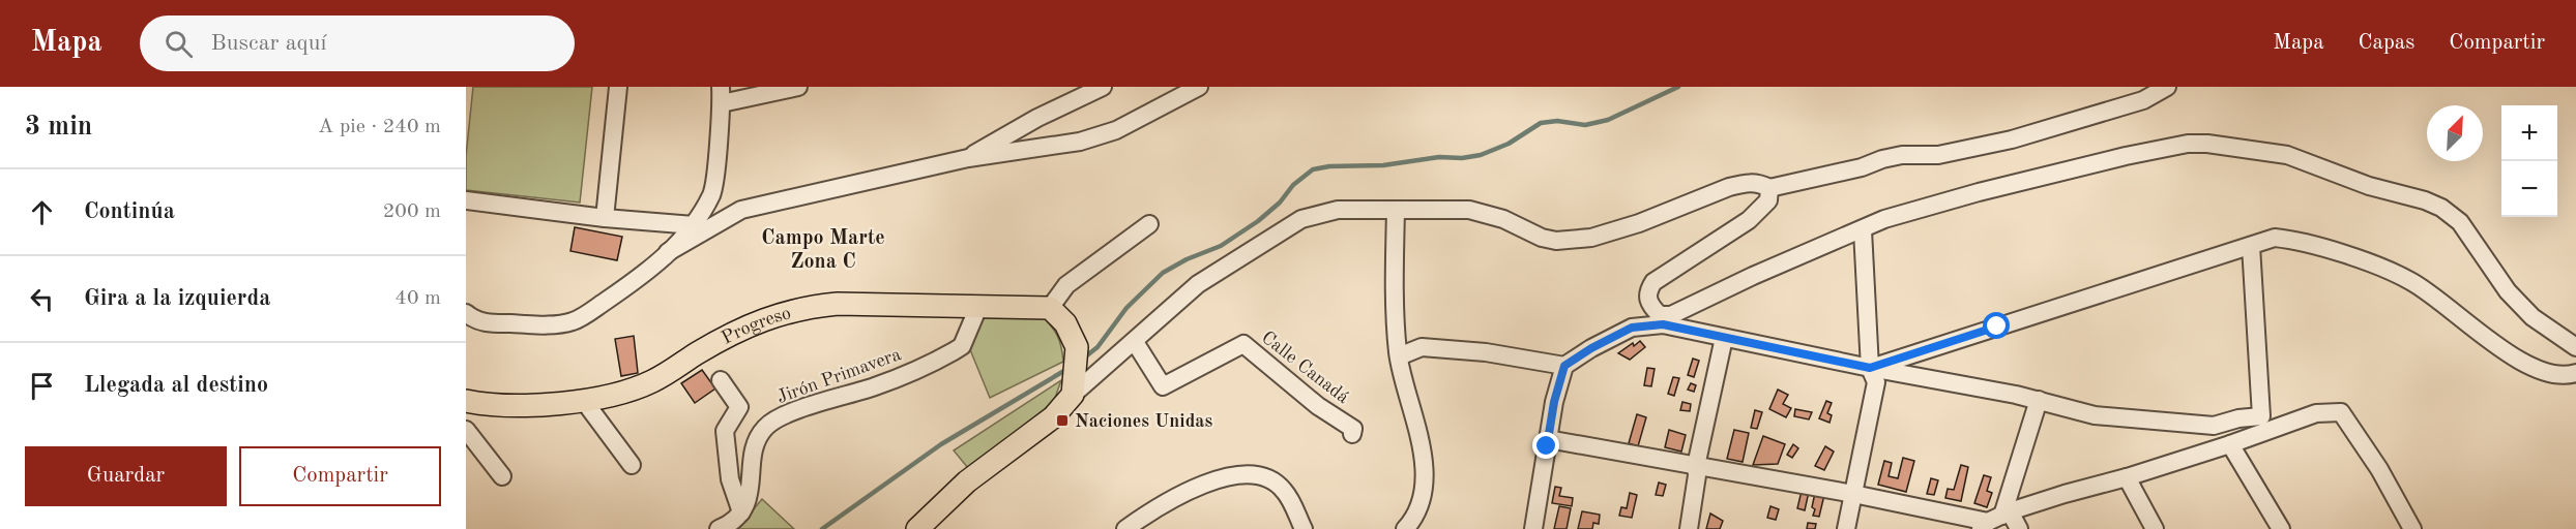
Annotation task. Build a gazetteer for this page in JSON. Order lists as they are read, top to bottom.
{
  "streets": {
    "main road": ["Progreso"],
    "street": ["Calle Canadá", "Jirón Primavera"]
  },
  "crossings": [
    ["Progreso", "Jirón Primavera"]
  ],
  "districts": ["Campo Marte Zona C"],
  "places": {
    "transit": ["Naciones Unidas"]
  },
  "north": "top right",
  "page": {
    "header": "Mapa",
    "search": "Buscar aquí",
    "nav": ["Mapa", "Capas", "Compartir"],
    "heading": ["3 min", "A pie · 240 m"],
    "map_buttons": ["+", "−"],
    "list": [
      ["Continúa", "200 m"],
      ["Gira a la izquierda", "40 m"],
      "Llegada al destino"
    ],
    "buttons": ["Guardar", "Compartir"]
  }
}
